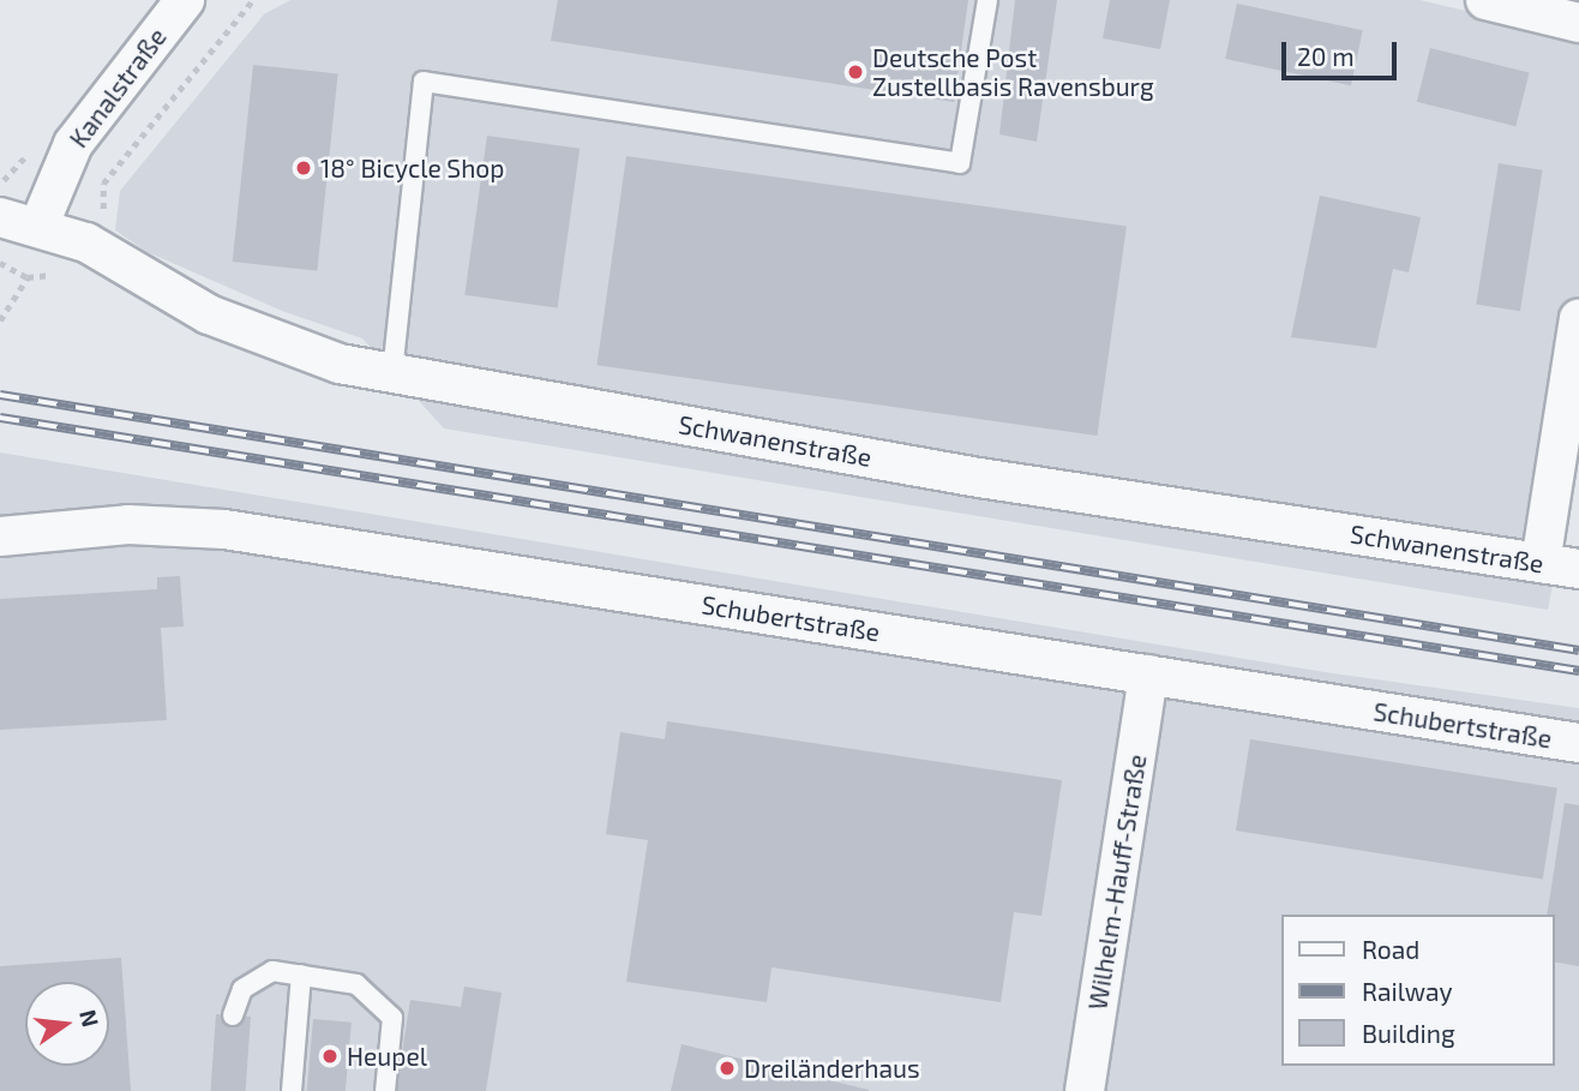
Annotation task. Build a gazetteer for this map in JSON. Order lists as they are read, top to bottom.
{
  "streets": {
    "street": [
      "Kanalstraße",
      "Schwanenstraße",
      "Schubertstraße",
      "Wilhelm-Hauff-Straße"
    ]
  },
  "crossings": [
    ["Kanalstraße", "Schwanenstraße"],
    ["Schubertstraße", "Wilhelm-Hauff-Straße"]
  ],
  "places": [
    "Deutsche Post Zustellbasis Ravensburg",
    "18° Bicycle Shop",
    "Heupel",
    "Dreiländerhaus"
  ],
  "legend": ["Road", "Railway", "Building"],
  "scale_bar": "20 m",
  "north": "right"
}
